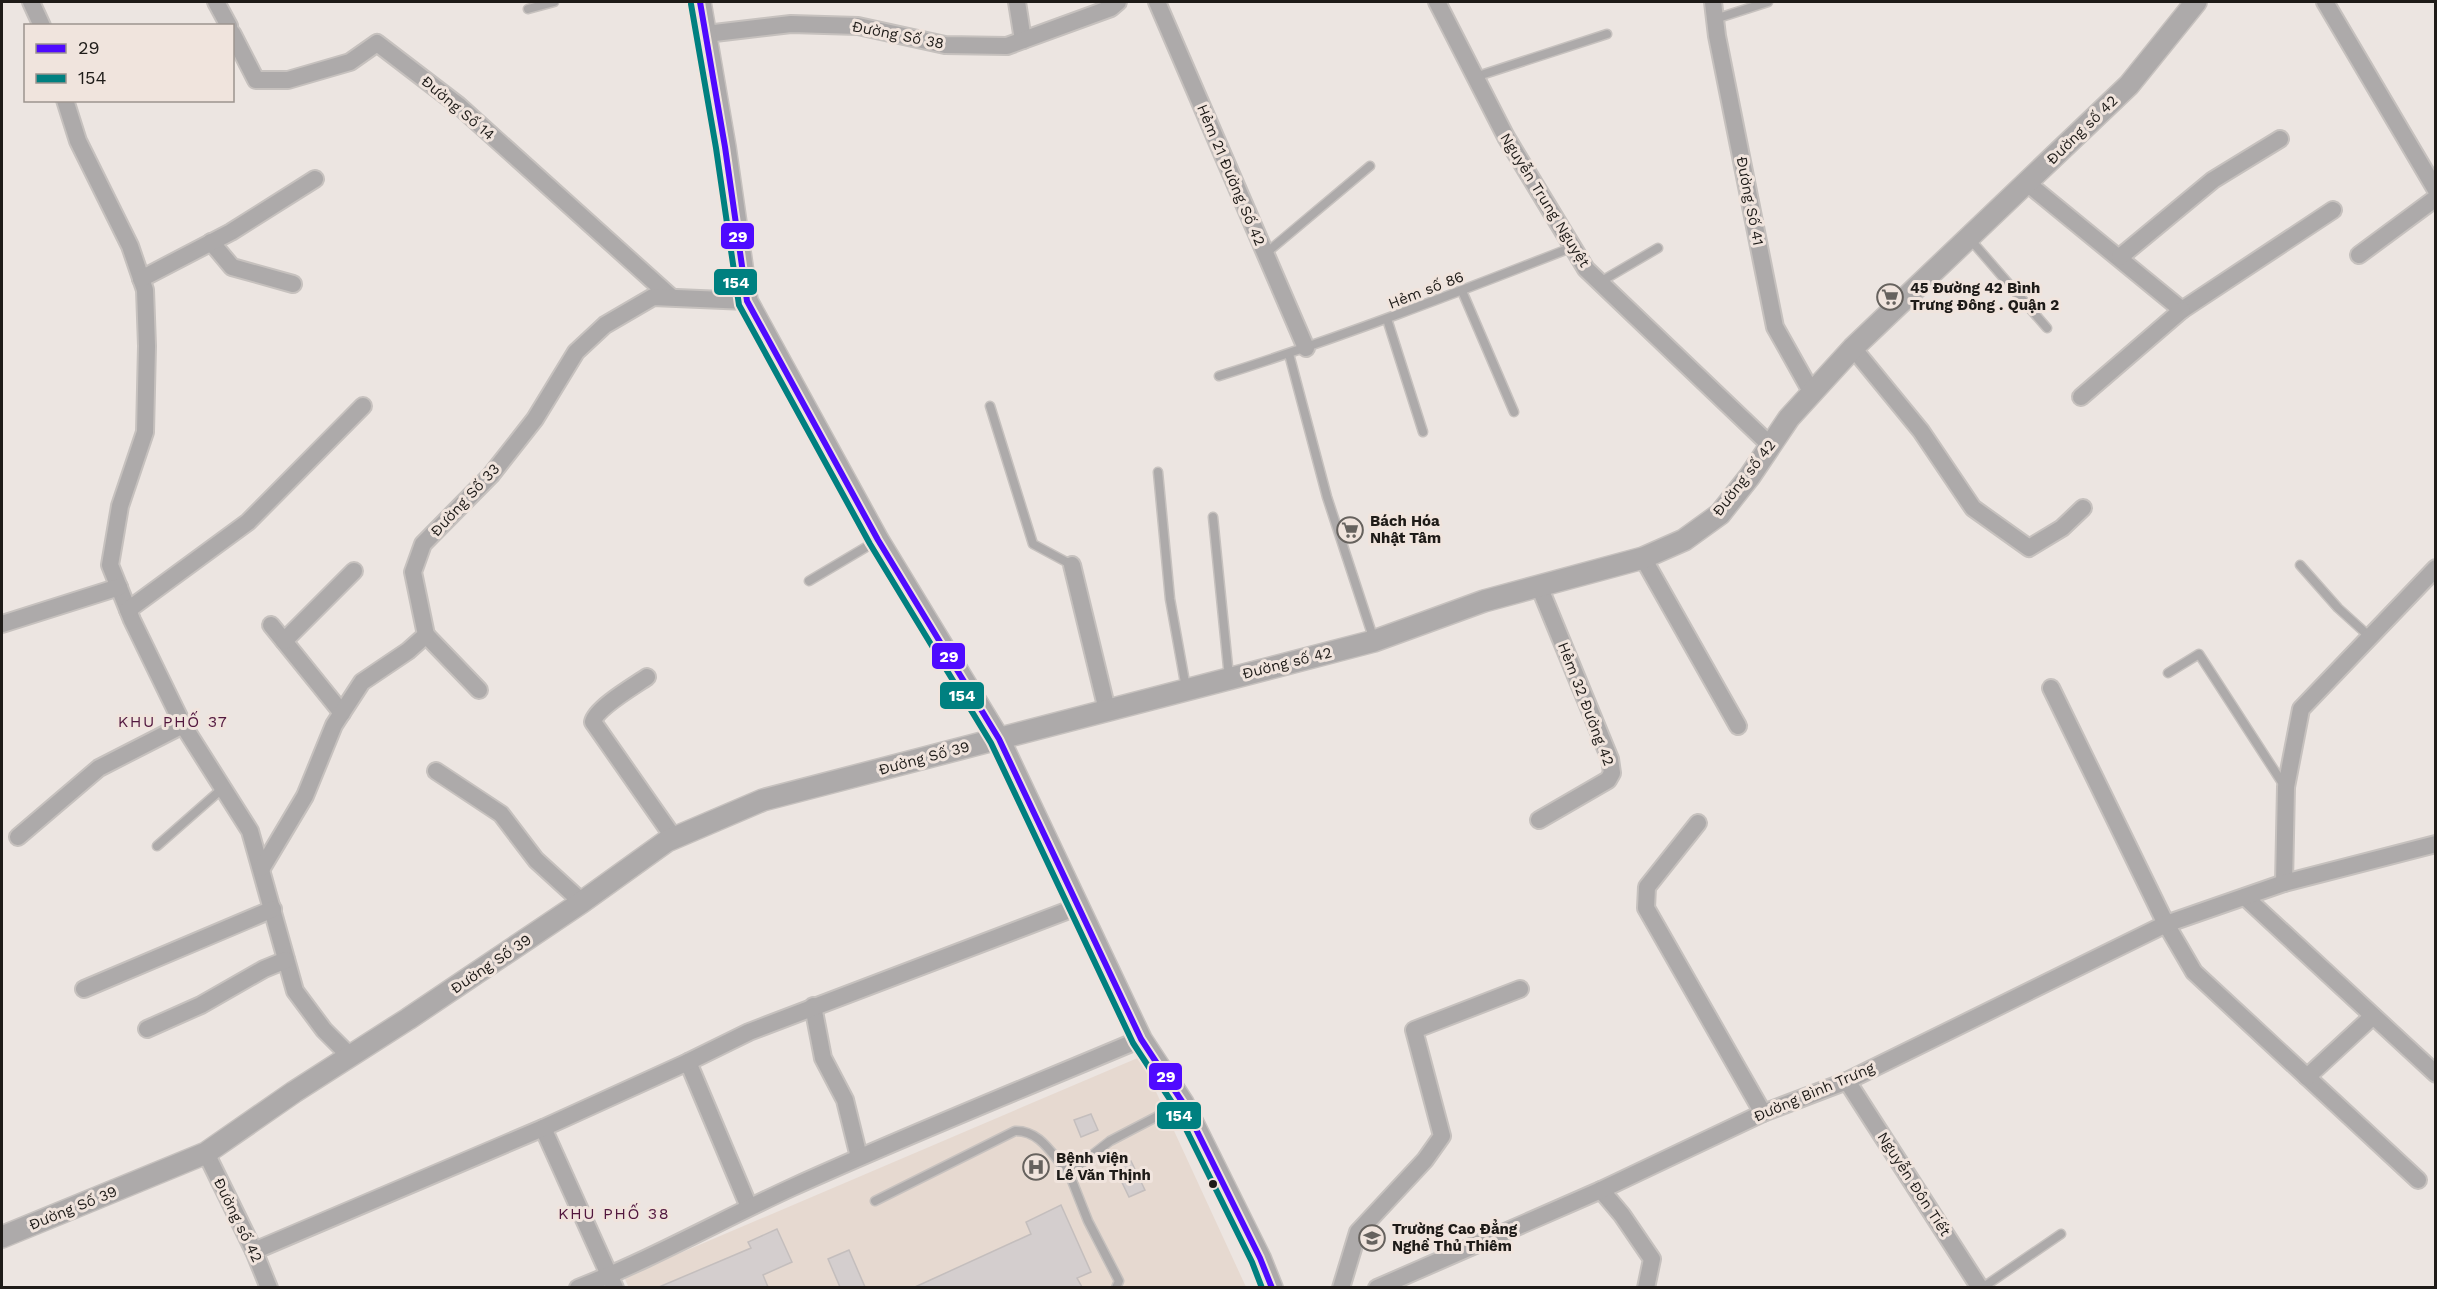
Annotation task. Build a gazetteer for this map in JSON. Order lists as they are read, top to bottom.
{
  "streets": {
    "street": [
      "Đường Số 38",
      "Đường Số 14",
      "Đường số 42",
      "Hẻm 21 Đường Số 42",
      "Nguyễn Trung Nguyệt",
      "Đường Số 41",
      "Đường Số 33",
      "Hẻm 32 Đường 42",
      "Đường Số 39",
      "Đường Bình Trưng",
      "Nguyễn Đôn Tiết"
    ],
    "lane": ["Hẻm số 86"]
  },
  "crossings": [
    ["Đường Số 14", "Đường Số 33"],
    ["Đường số 42", "Nguyễn Trung Nguyệt"],
    ["Đường số 42", "Đường Số 41"],
    ["Đường số 42", "Hẻm 32 Đường 42"],
    ["Đường số 42", "Đường Số 39"],
    ["Hẻm 21 Đường Số 42", "Hẻm số 86"],
    ["Nguyễn Trung Nguyệt", "Hẻm số 86"],
    ["Đường Bình Trưng", "Nguyễn Đôn Tiết"]
  ],
  "districts": ["KHU PHỐ 37", "KHU PHỐ 38"],
  "places": {
    "supermarket": ["45 Đường 42 Bình Trưng Đông . Quận 2", "Bách Hóa Nhật Tâm"],
    "hospital": ["Bệnh viện Lê Văn Thịnh"],
    "school or university": ["Trường Cao Đẳng Nghề Thủ Thiêm"]
  },
  "lines": ["transit line 29", "transit line 154"],
  "legend": ["29", "154"]
}
